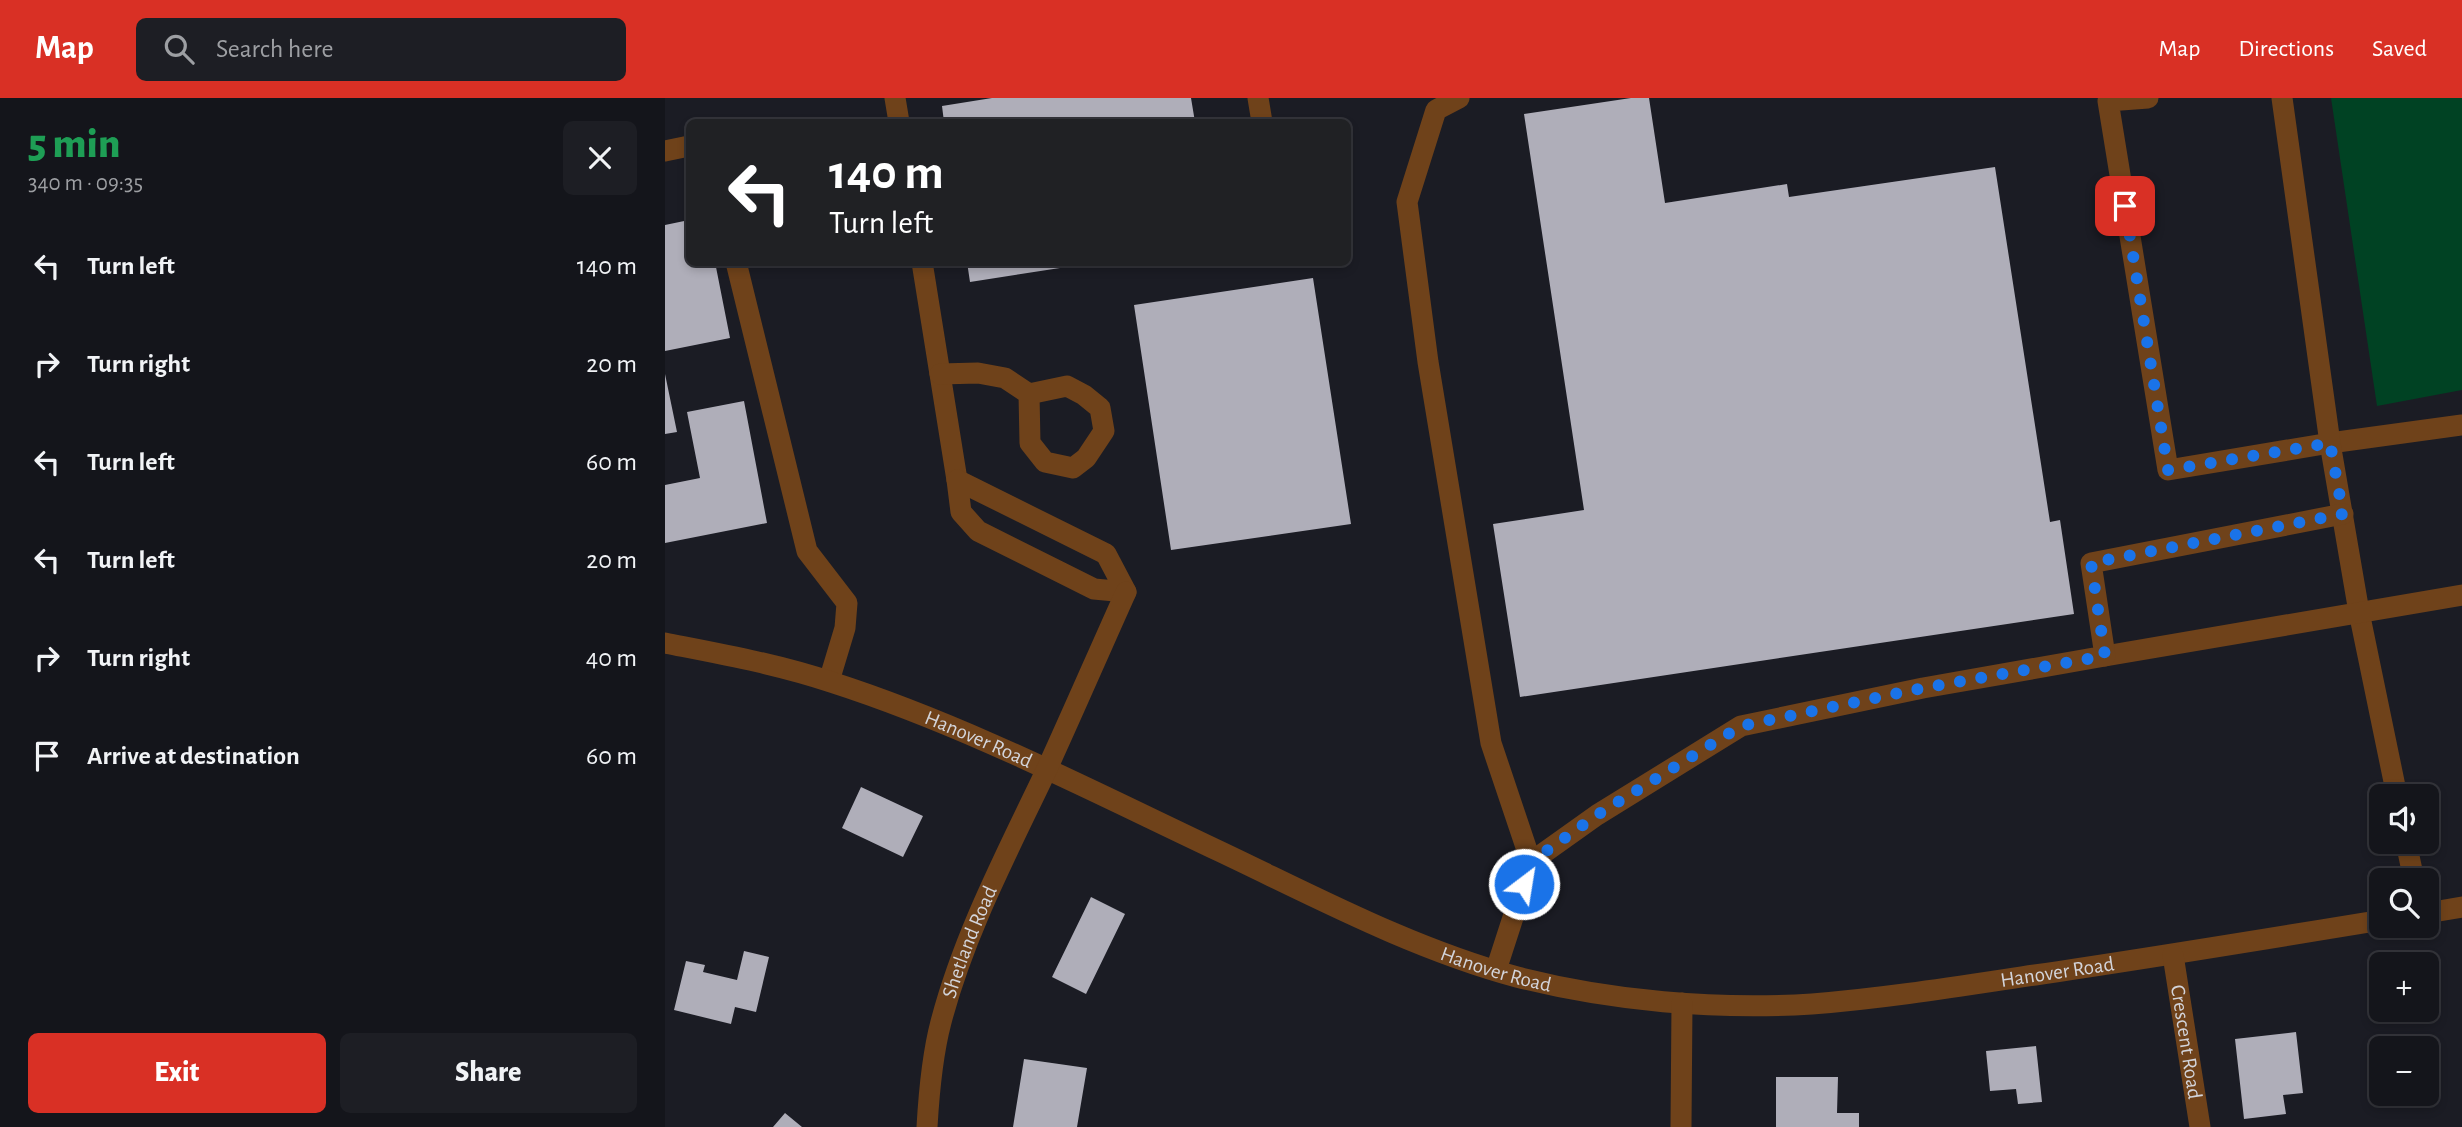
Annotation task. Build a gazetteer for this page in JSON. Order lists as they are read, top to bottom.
{
  "streets": {
    "street": ["Hanover Road", "Shetland Road", "Crescent Road"]
  },
  "crossings": [
    ["Hanover Road", "Shetland Road"],
    ["Hanover Road", "Crescent Road"]
  ],
  "page": {
    "header": "Map",
    "search": "Search here",
    "nav": ["Map", "Directions", "Saved"],
    "heading": ["5 min", "340 m · 09:35"],
    "turn": ["140 m", "Turn left"],
    "list": [
      {
        "name": "Turn left",
        "value": "140 m"
      },
      {
        "name": "Turn right",
        "value": "20 m"
      },
      {
        "name": "Turn left",
        "value": "60 m"
      },
      {
        "name": "Turn left",
        "value": "20 m"
      },
      {
        "name": "Turn right",
        "value": "40 m"
      },
      {
        "name": "Arrive at destination",
        "value": "60 m"
      }
    ],
    "map_buttons": ["+", "−"],
    "buttons": ["Exit", "Share"]
  }
}
